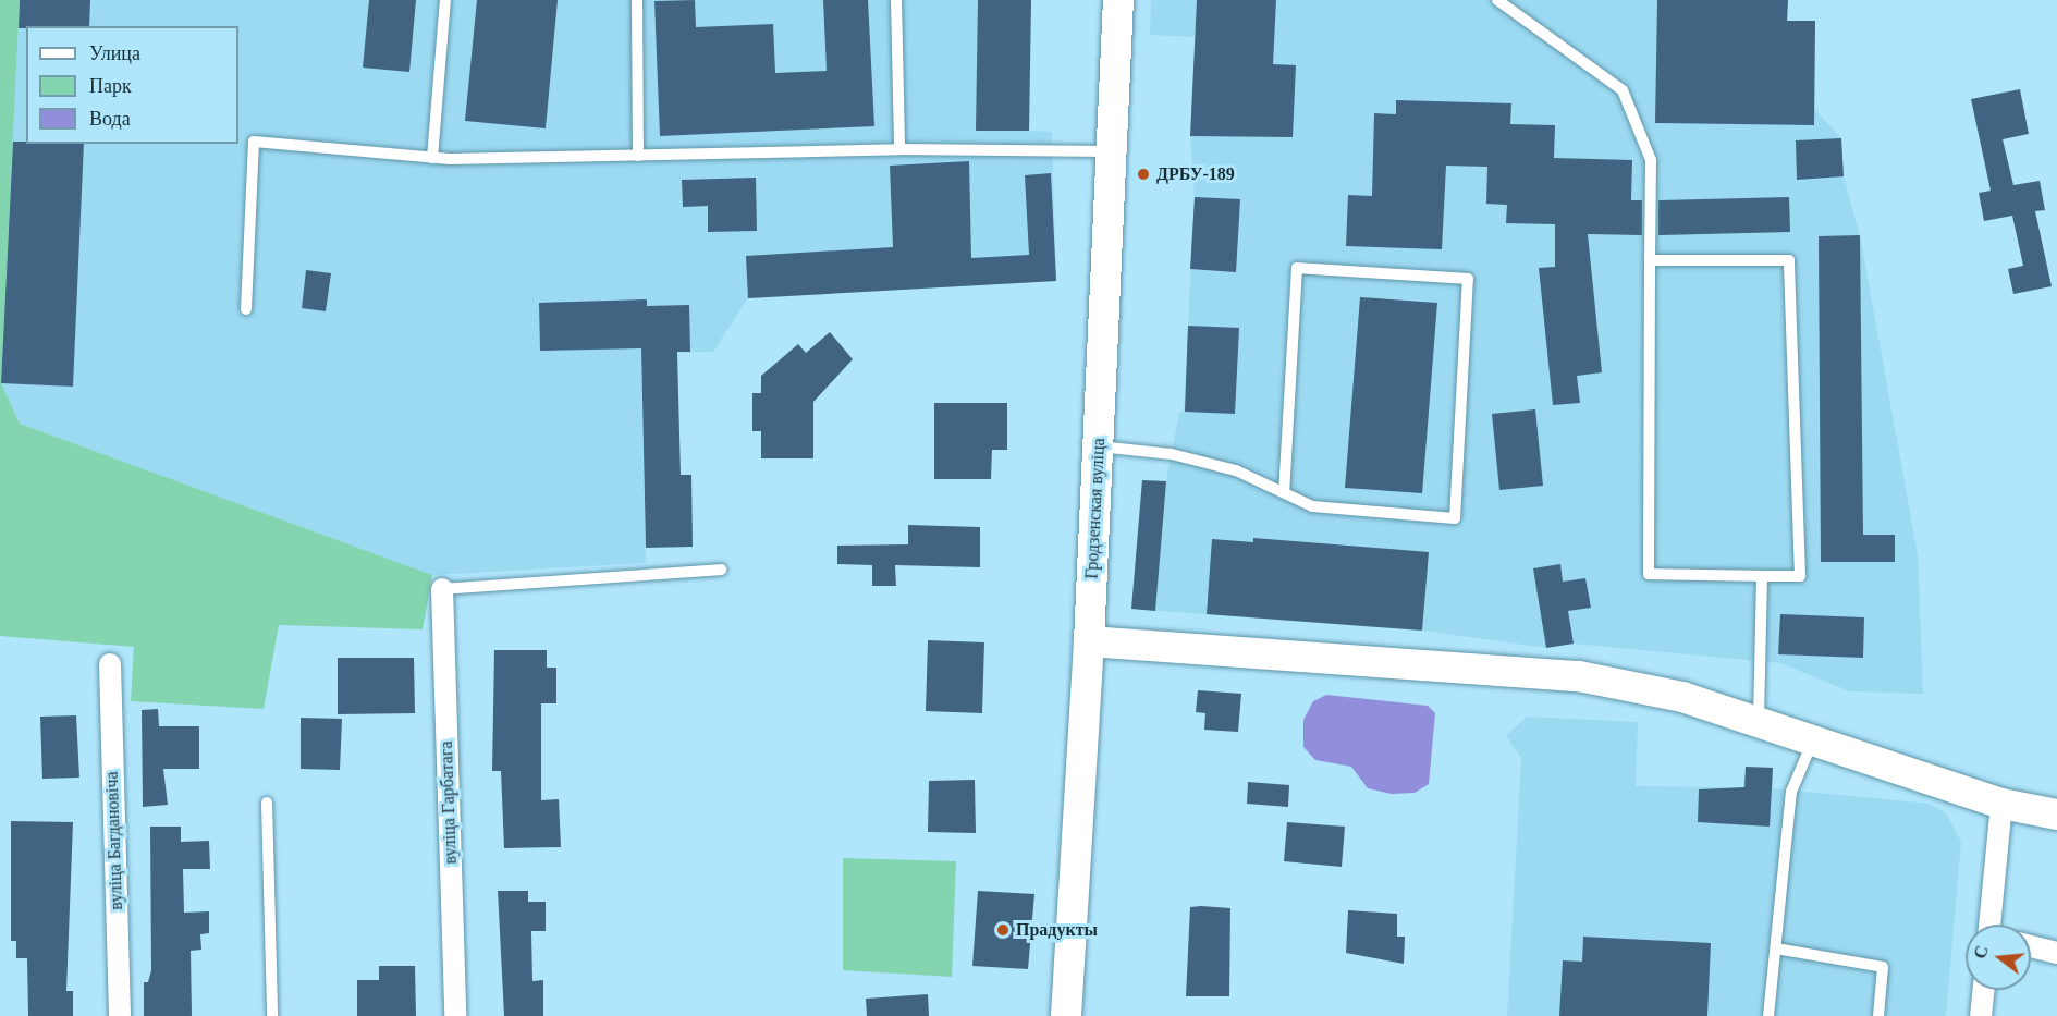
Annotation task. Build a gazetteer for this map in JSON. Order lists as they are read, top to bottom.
{
  "streets": {
    "street": ["Гродзенская вуліца", "вуліца Гарбатага", "вуліца Багдановіча"]
  },
  "places": ["ДРБУ-189", "Прадукты"],
  "legend": ["Улица", "Парк", "Вода"],
  "north": "left"
}
